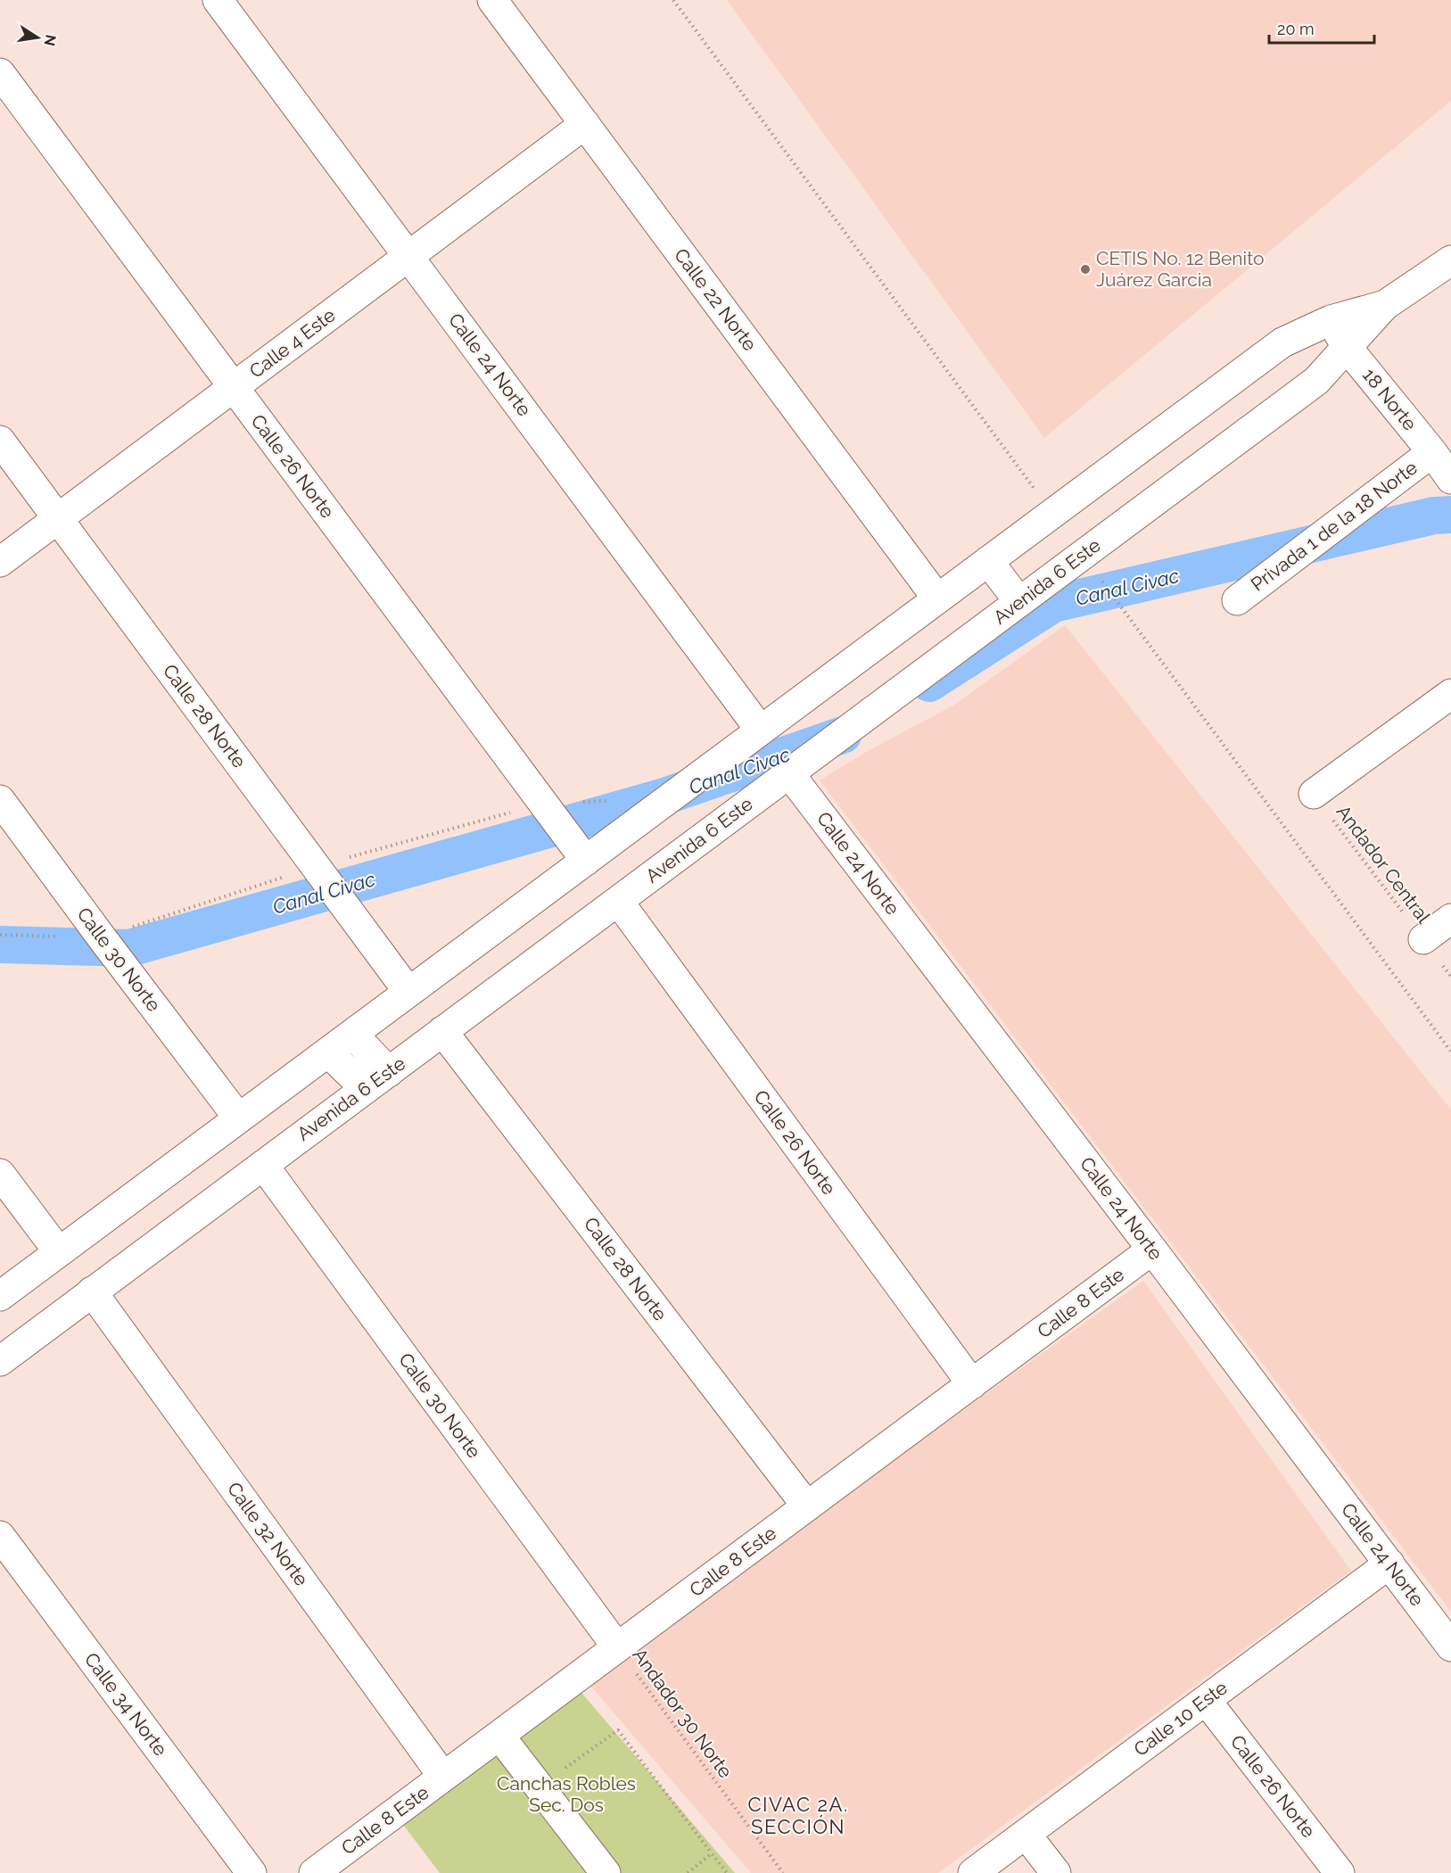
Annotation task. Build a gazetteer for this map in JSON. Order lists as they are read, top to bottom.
{
  "streets": {
    "street": [
      "Calle 22 Norte",
      "Calle 4 Este",
      "Calle 24 Norte",
      "18 Norte",
      "Calle 26 Norte",
      "Privada 1 de la 18 Norte",
      "Avenida 6 Este",
      "Calle 28 Norte",
      "Calle 30 Norte",
      "Calle 8 Este",
      "Calle 32 Norte",
      "Calle 34 Norte",
      "Calle 10 Este"
    ],
    "path": ["Andador Central", "Andador 30 Norte"]
  },
  "crossings": [
    ["Calle 22 Norte", "Calle 4 Este"],
    ["Calle 22 Norte", "Avenida 6 Este"],
    ["Calle 4 Este", "Calle 24 Norte"],
    ["Calle 4 Este", "Calle 26 Norte"],
    ["Calle 4 Este", "Calle 28 Norte"],
    ["Calle 24 Norte", "Avenida 6 Este"],
    ["Calle 24 Norte", "Calle 8 Este"],
    ["Calle 24 Norte", "Calle 10 Este"],
    ["18 Norte", "Privada 1 de la 18 Norte"],
    ["18 Norte", "Avenida 6 Este"],
    ["Calle 26 Norte", "Avenida 6 Este"],
    ["Calle 26 Norte", "Calle 8 Este"],
    ["Calle 26 Norte", "Calle 10 Este"],
    ["Avenida 6 Este", "Calle 28 Norte"],
    ["Avenida 6 Este", "Calle 30 Norte"],
    ["Avenida 6 Este", "Calle 32 Norte"],
    ["Calle 28 Norte", "Calle 8 Este"],
    ["Calle 30 Norte", "Calle 8 Este"],
    ["Calle 30 Norte", "Andador 30 Norte"],
    ["Calle 8 Este", "Calle 32 Norte"],
    ["Calle 8 Este", "Andador 30 Norte"]
  ],
  "districts": ["CIVAC 2A. SECCIÓN"],
  "water": ["Canal Civac"],
  "parks": ["Canchas Robles Sec. Dos"],
  "places": ["CETIS No. 12 Benito Juárez Garcia"],
  "scale_bar": "20 m",
  "north": "right"
}
